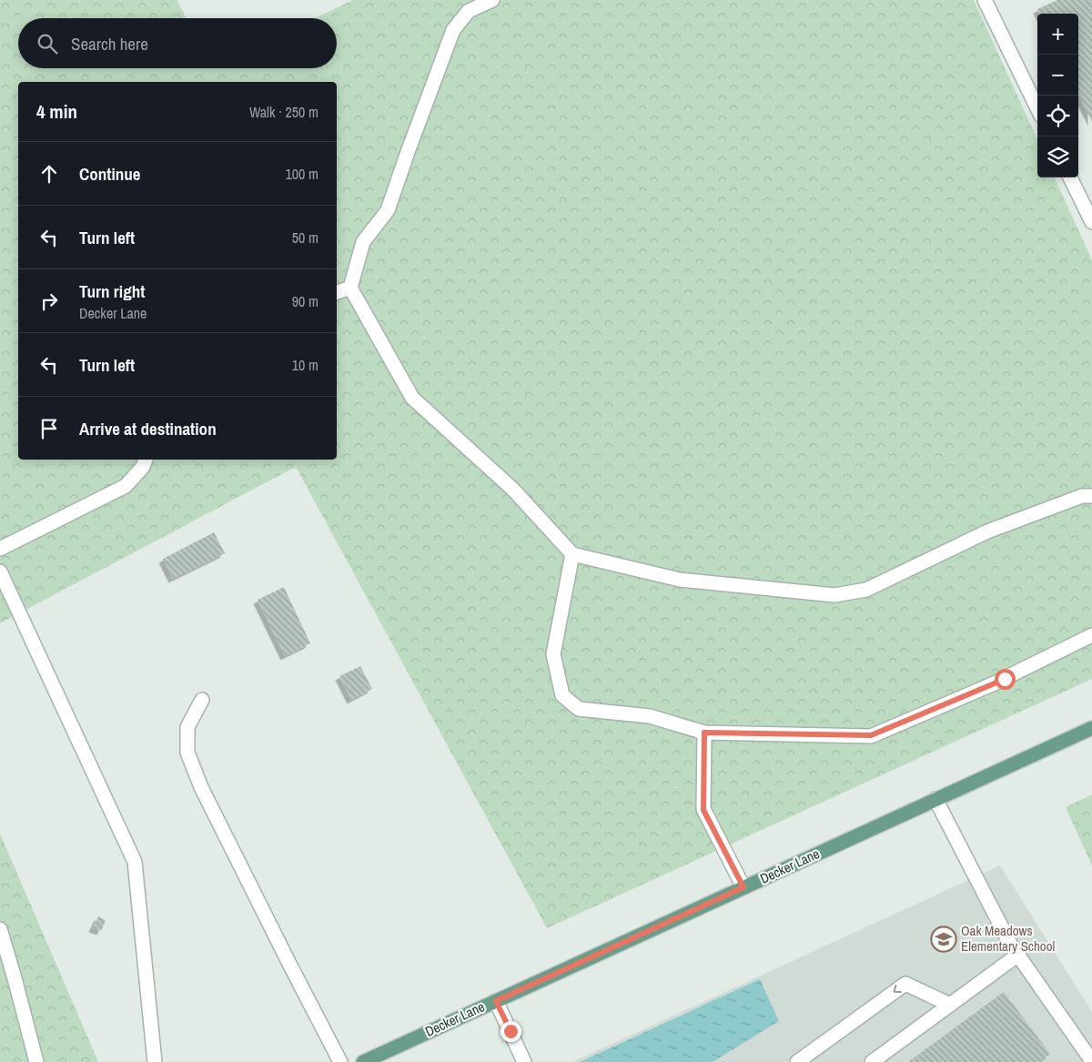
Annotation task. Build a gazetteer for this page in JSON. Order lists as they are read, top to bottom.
{
  "streets": {
    "main road": ["Decker Lane"]
  },
  "places": {
    "school or university": ["Oak Meadows Elementary School"]
  },
  "page": {
    "map_buttons": ["+", "−"],
    "search": "Search here",
    "heading": ["4 min", "Walk · 250 m"],
    "list": [
      ["Continue", "100 m"],
      ["Turn left", "50 m"],
      ["Turn right", "Decker Lane", "90 m"],
      ["Turn left", "10 m"],
      "Arrive at destination"
    ]
  }
}
